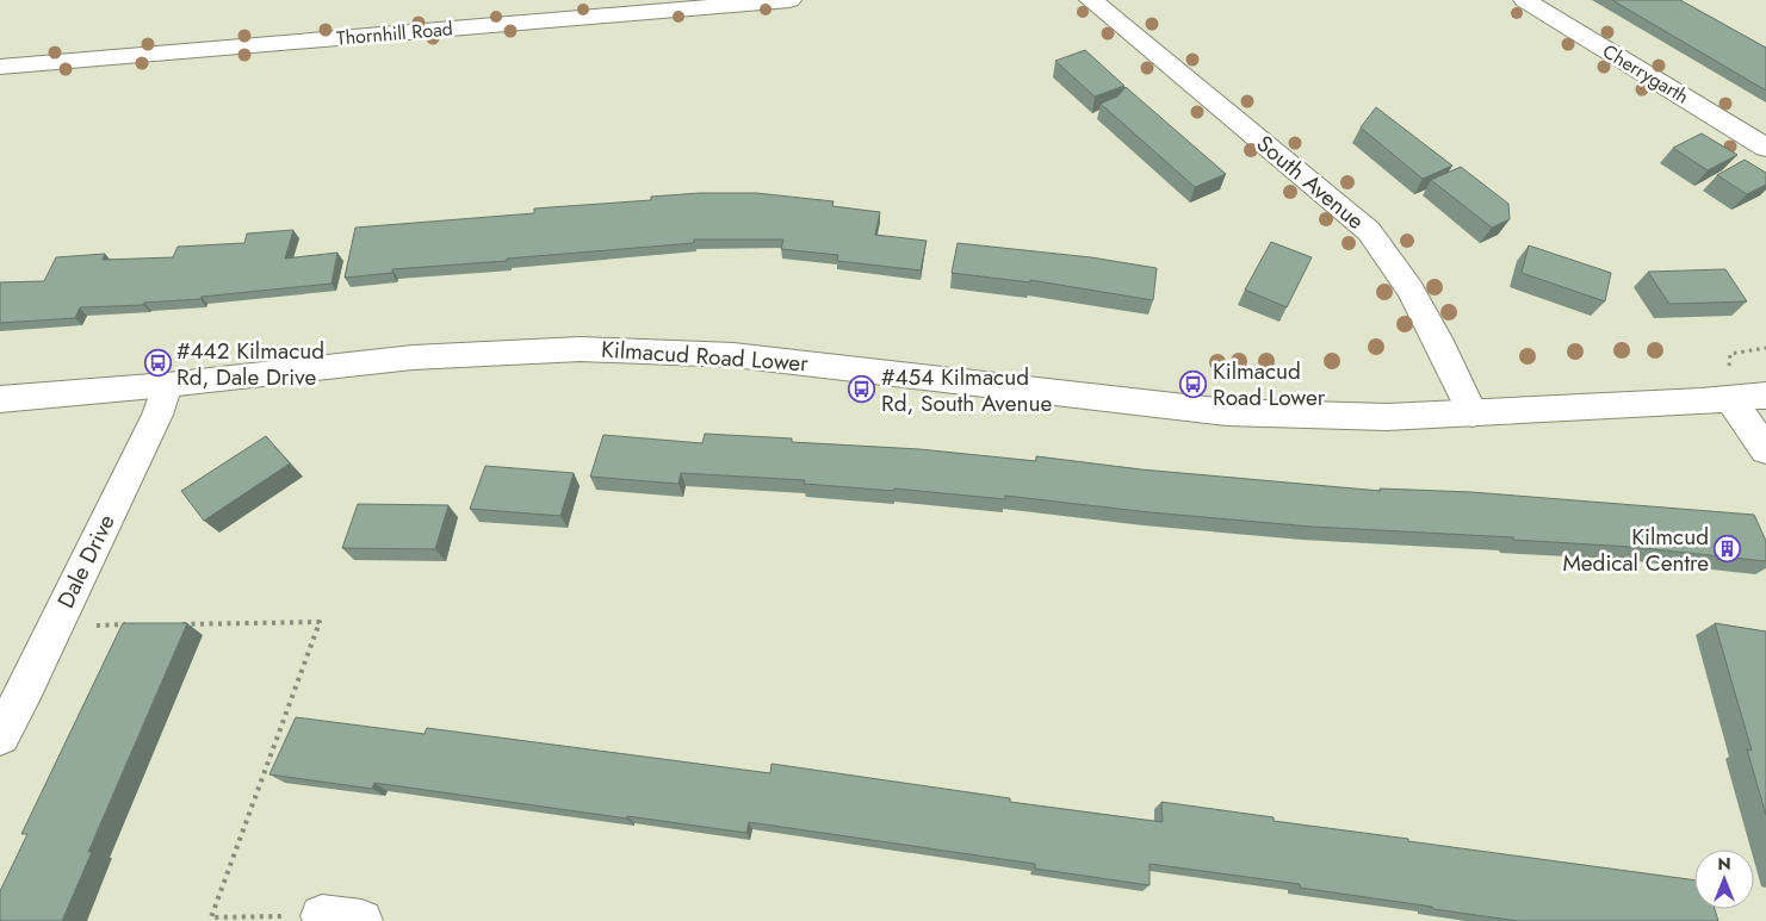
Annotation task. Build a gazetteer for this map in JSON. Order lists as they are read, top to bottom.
{
  "streets": {
    "street": [
      "Thornhill Road",
      "Cherrygarth",
      "South Avenue",
      "Kilmacud Road Lower",
      "Dale Drive"
    ]
  },
  "crossings": [
    ["South Avenue", "Kilmacud Road Lower"],
    ["Kilmacud Road Lower", "Dale Drive"]
  ],
  "places": {
    "bus stop": ["#442 Kilmacud Rd, Dale Drive", "Kilmacud Road Lower", "#454 Kilmacud Rd, South Avenue"],
    "building": ["Kilmcud Medical Centre"]
  },
  "north": "top"
}
